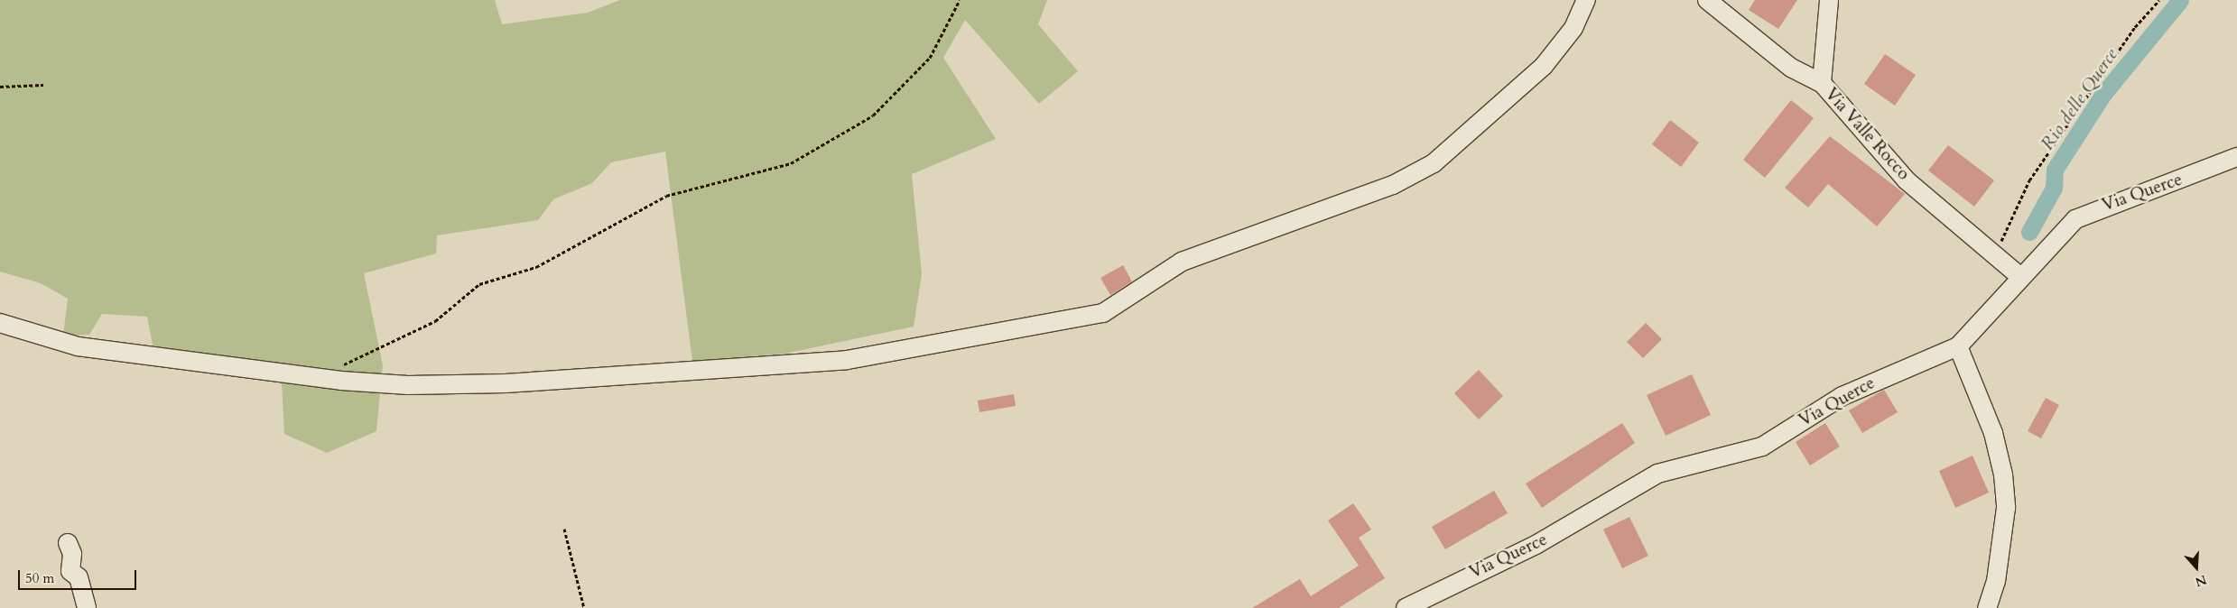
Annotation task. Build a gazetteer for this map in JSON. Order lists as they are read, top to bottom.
{
  "streets": {
    "street": ["Via Valle Rocco", "Via Querce"]
  },
  "crossings": [
    ["Via Valle Rocco", "Via Querce"]
  ],
  "water": ["Rio delle Querce"],
  "scale_bar": "50 m",
  "north": "bottom"
}
